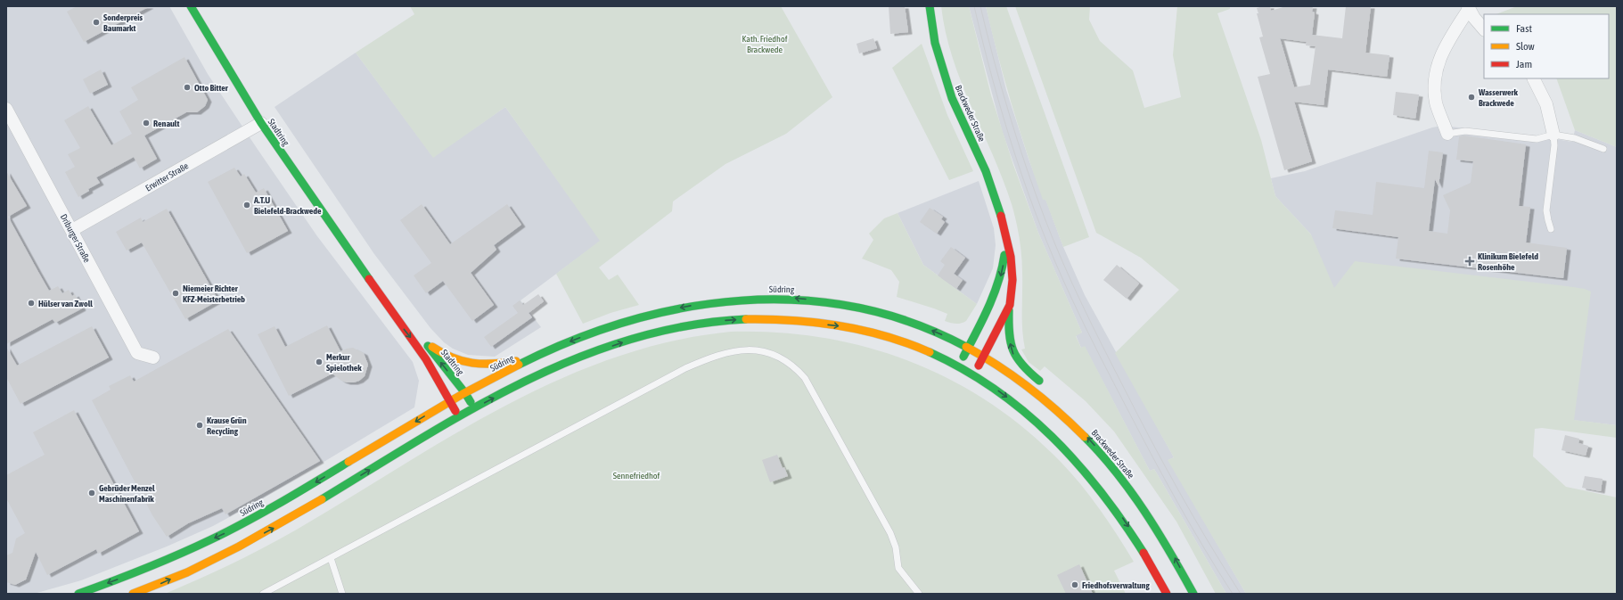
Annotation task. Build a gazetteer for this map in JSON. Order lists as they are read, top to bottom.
{
  "streets": {
    "main road": ["Brackweder Straße", "Stadtring", "Südring"],
    "street": ["Erwitter Straße", "Driburger Straße"]
  },
  "crossings": [
    ["Brackweder Straße", "Südring"],
    ["Stadtring", "Erwitter Straße"],
    ["Stadtring", "Südring"],
    ["Erwitter Straße", "Driburger Straße"]
  ],
  "parks": ["Kath. Friedhof Brackwede", "Sennefriedhof"],
  "places": {
    "other": [
      "Sonderpreis Baumarkt",
      "Otto Bitter",
      "Wasserwerk Brackwede",
      "Renault",
      "A.T.U Bielefeld-Brackwede",
      "Niemeier Richter KFZ-Meisterbetrieb",
      "Hülser van Zwoll",
      "Merkur Spielothek",
      "Krause Grün Recycling",
      "Gebrüder Menzel Maschinenfabrik",
      "Friedhofsverwaltung"
    ],
    "health": ["Klinikum Bielefeld Rosenhöhe"]
  },
  "legend": ["Fast", "Slow", "Jam"]
}
